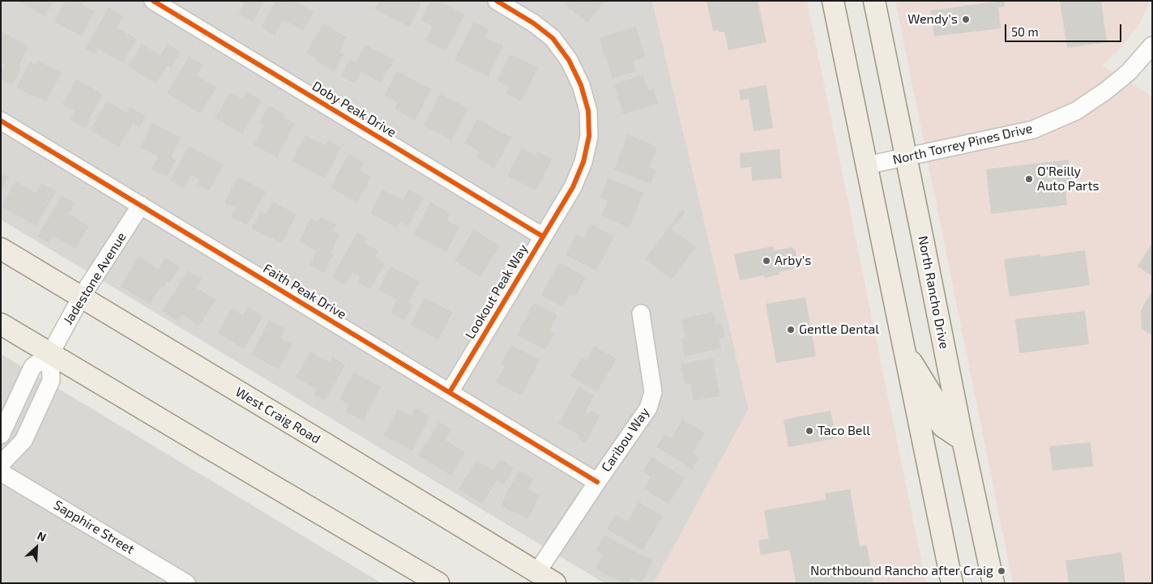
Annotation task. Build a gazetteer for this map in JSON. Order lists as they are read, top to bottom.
{
  "streets": {
    "main road": ["North Rancho Drive", "West Craig Road"],
    "street": [
      "Doby Peak Drive",
      "North Torrey Pines Drive",
      "Jadestone Avenue",
      "Faith Peak Drive",
      "Lookout Peak Way",
      "Caribou Way",
      "Sapphire Street"
    ]
  },
  "crossings": [
    ["Doby Peak Drive", "Lookout Peak Way"],
    ["North Torrey Pines Drive", "North Rancho Drive"],
    ["Jadestone Avenue", "Faith Peak Drive"],
    ["Jadestone Avenue", "West Craig Road"],
    ["Faith Peak Drive", "Lookout Peak Way"],
    ["Faith Peak Drive", "Caribou Way"],
    ["West Craig Road", "Caribou Way"]
  ],
  "places": [
    "Wendy's",
    "O'Reilly Auto Parts",
    "Arby's",
    "Gentle Dental",
    "Taco Bell",
    "Northbound Rancho after Craig"
  ],
  "scale_bar": "50 m",
  "north": "top right"
}
